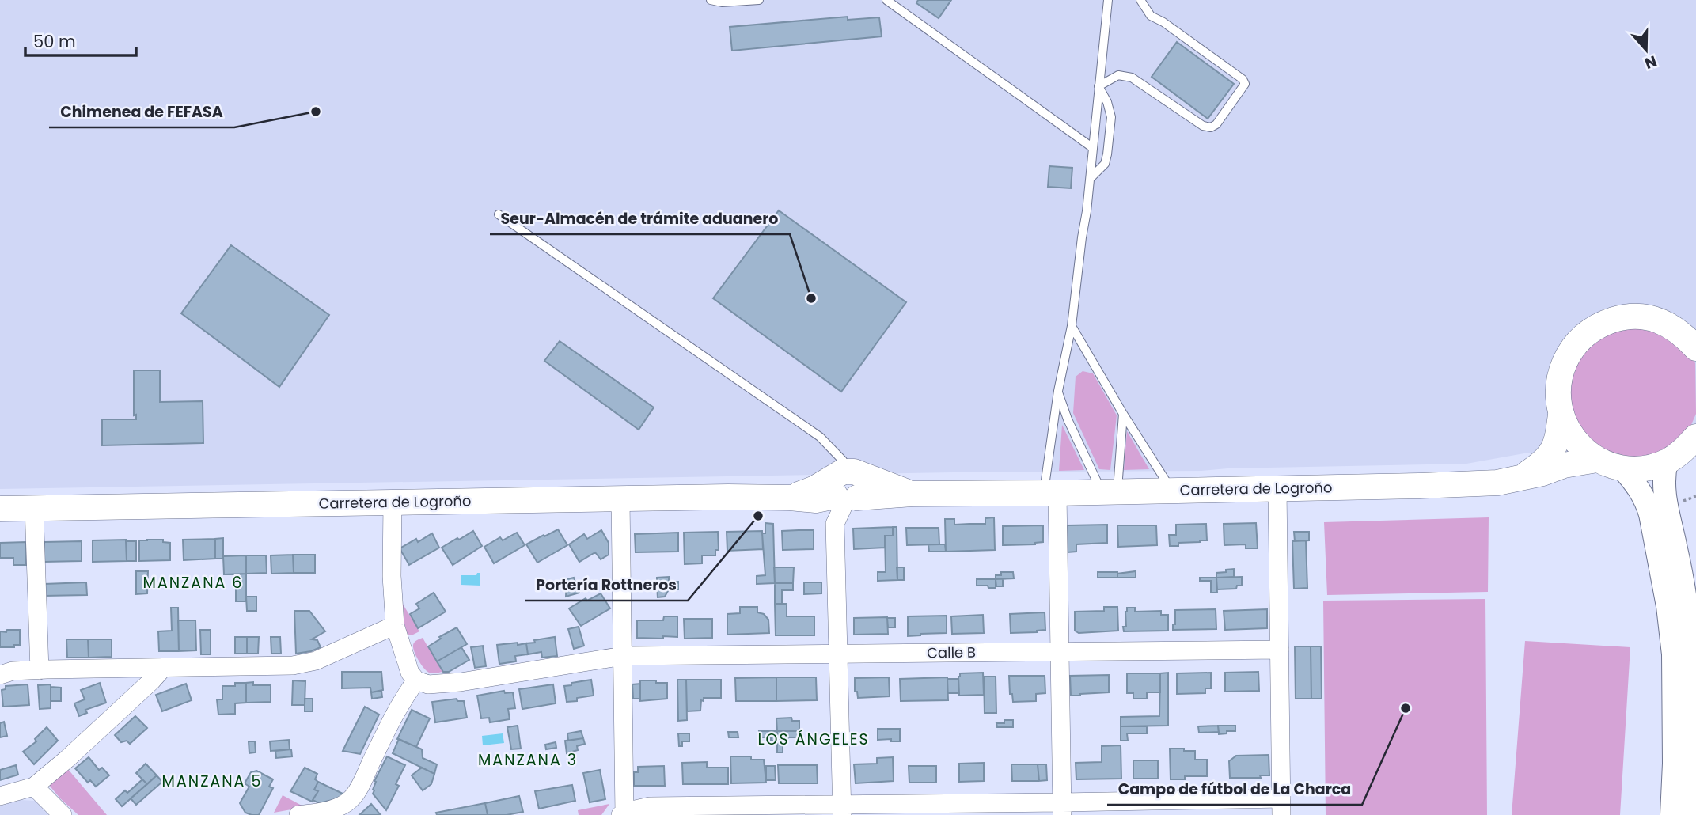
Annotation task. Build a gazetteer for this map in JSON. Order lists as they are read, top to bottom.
{
  "streets": {
    "main road": ["Carretera de Logroño"],
    "street": ["Calle B"]
  },
  "districts": [
    "MANZANA 6",
    "LOS ÁNGELES",
    "MANZANA 3",
    "MANZANA 5"
  ],
  "places": [
    "Chimenea de FEFASA",
    "Seur-Almacén de trámite aduanero",
    "Portería Rottneros",
    "Campo de fútbol de La Charca"
  ],
  "scale_bar": "50 m",
  "north": "bottom"
}
